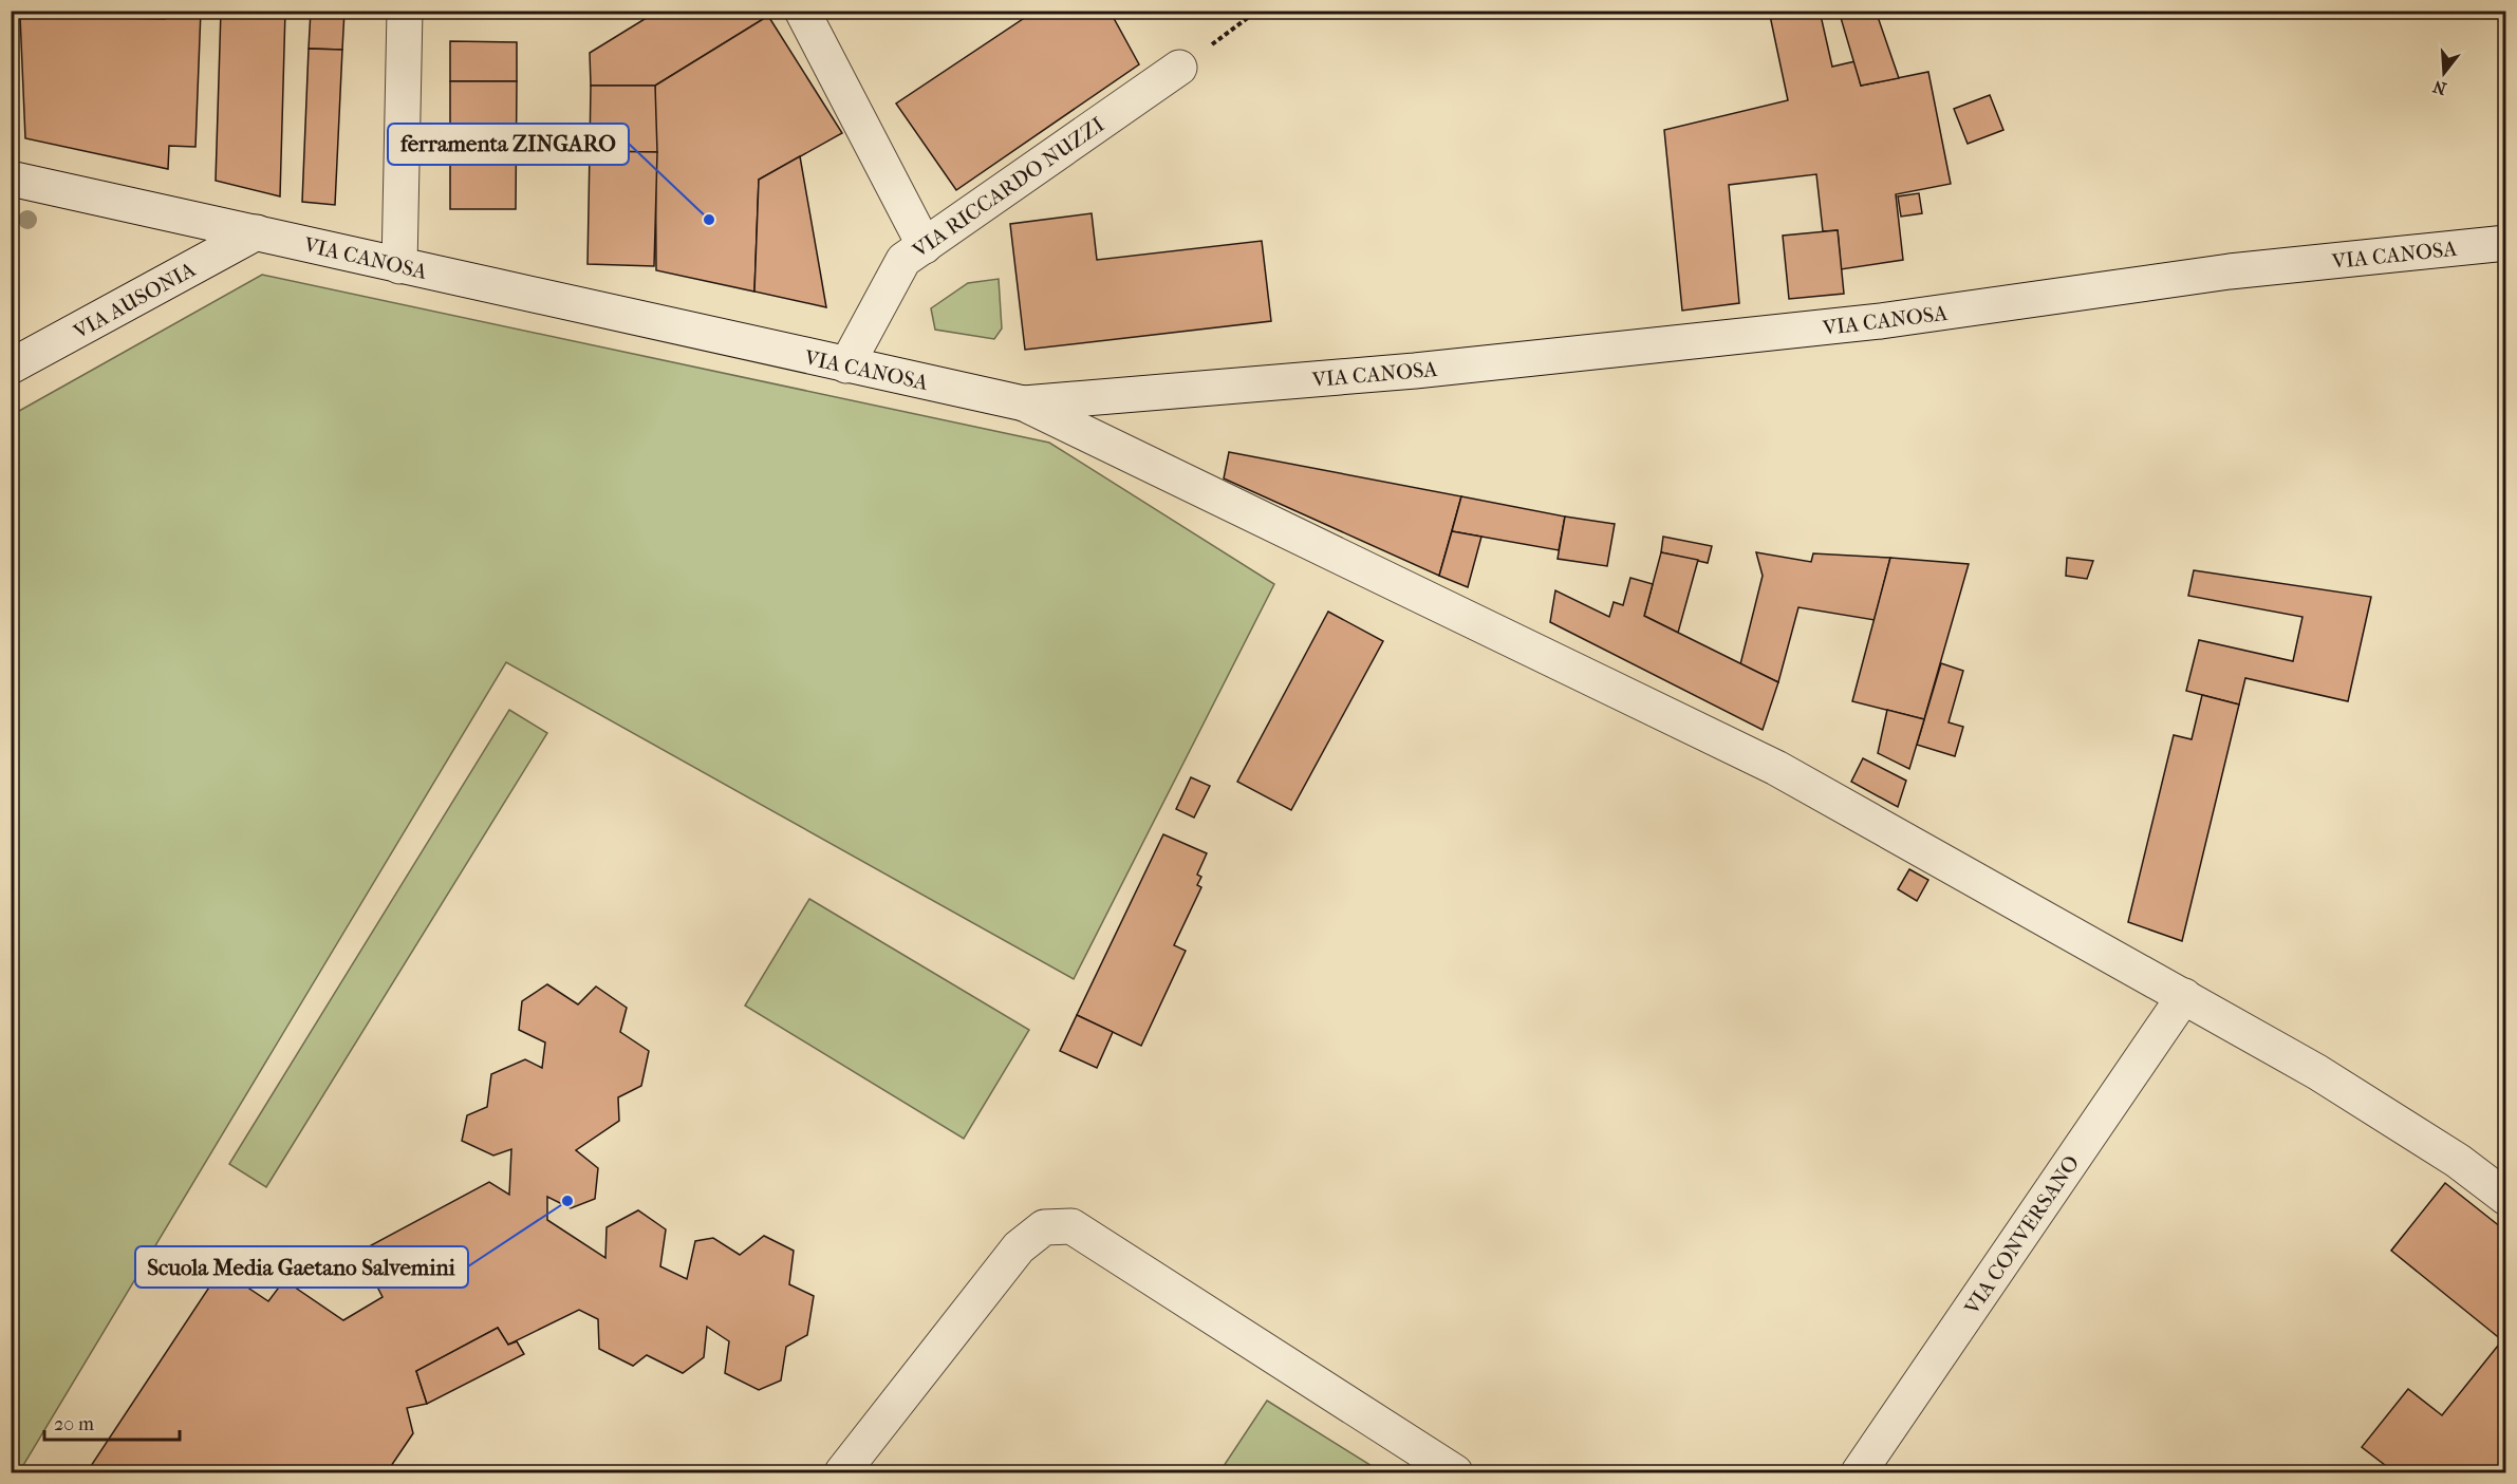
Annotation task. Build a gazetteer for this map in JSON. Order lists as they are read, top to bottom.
{
  "streets": {
    "street": [
      "VIA RICCARDO NUZZI",
      "VIA CANOSA",
      "VIA AUSONIA",
      "VIA CONVERSANO"
    ]
  },
  "crossings": [
    ["VIA RICCARDO NUZZI", "VIA CANOSA"],
    ["VIA CANOSA", "VIA AUSONIA"]
  ],
  "places": ["ferramenta ZINGARO", "Scuola Media Gaetano Salvemini"],
  "scale_bar": "20 m",
  "north": "bottom"
}
